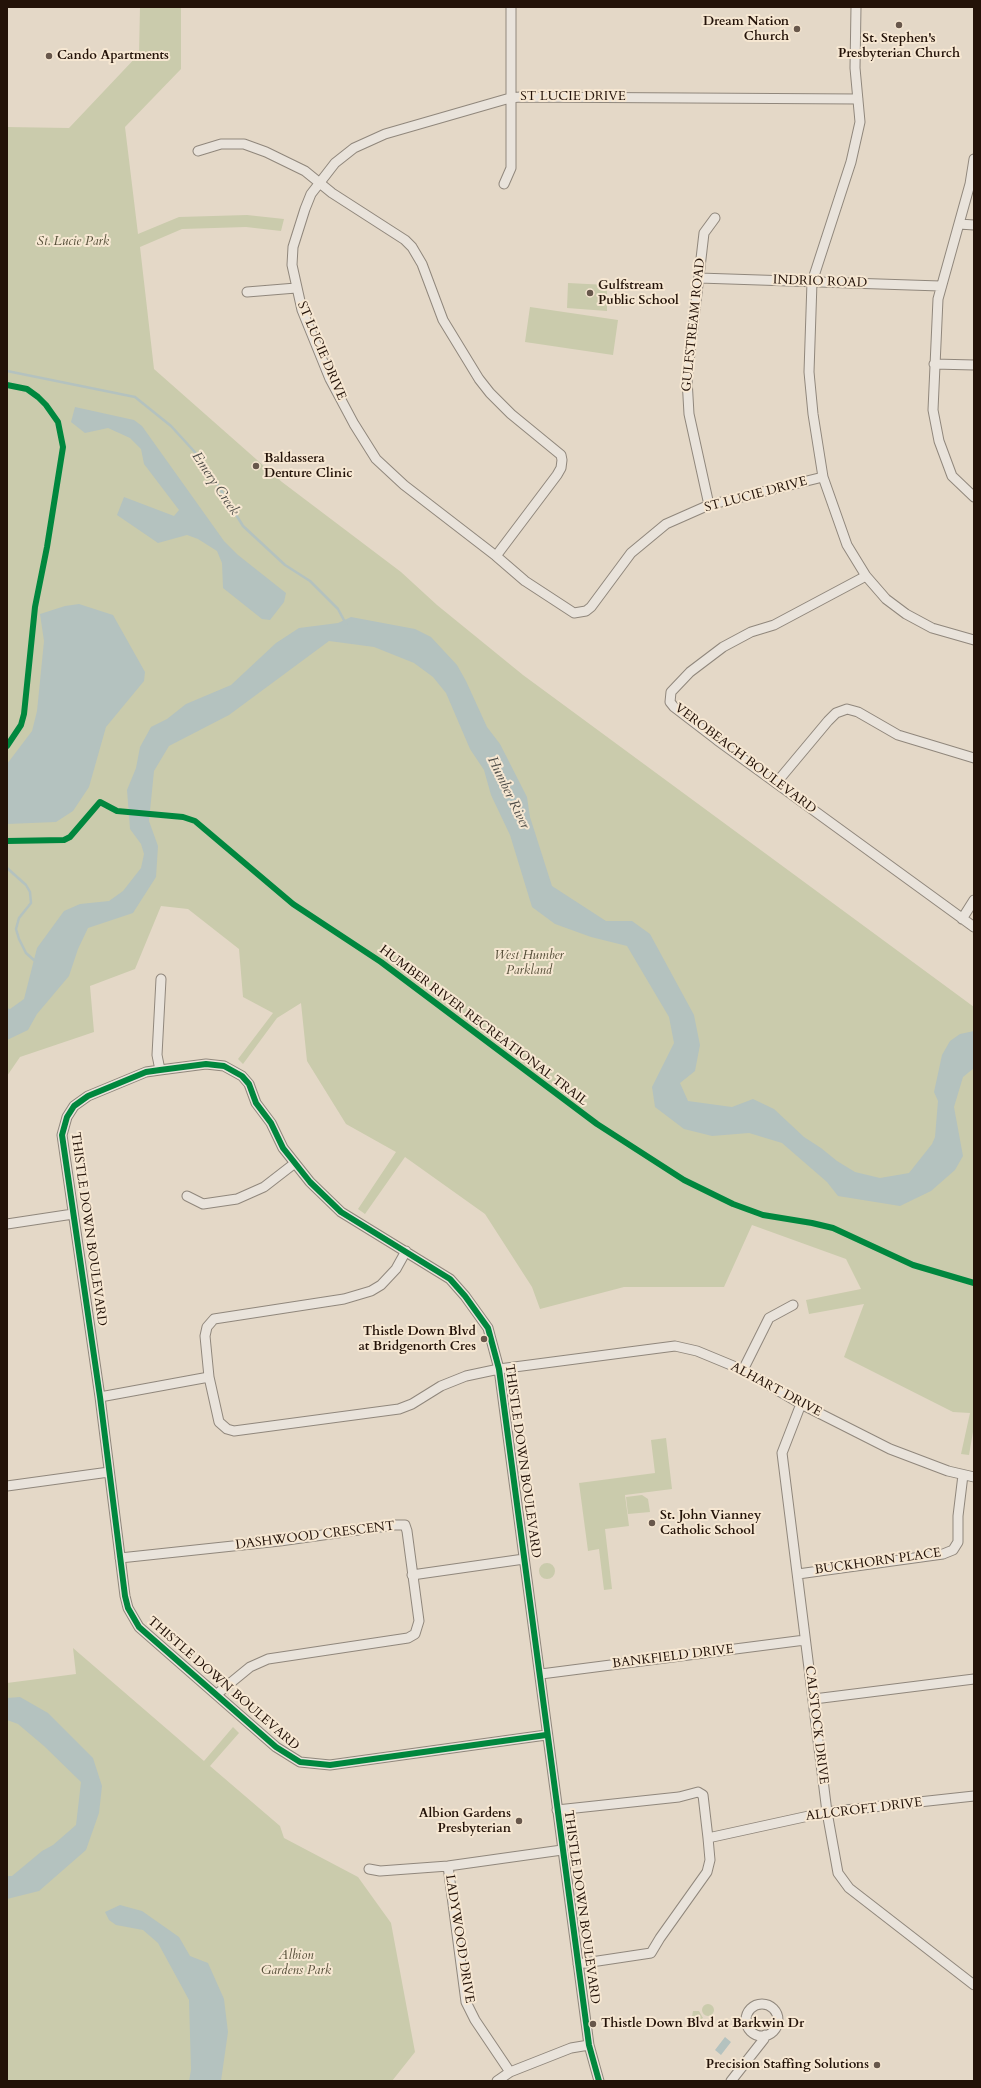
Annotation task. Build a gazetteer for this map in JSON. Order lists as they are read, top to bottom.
{
  "streets": {
    "street": [
      "ST LUCIE DRIVE",
      "INDRIO ROAD",
      "GULFSTREAM ROAD",
      "VEROBEACH BOULEVARD",
      "THISTLE DOWN BOULEVARD",
      "ALHART DRIVE",
      "DASHWOOD CRESCENT",
      "BUCKHORN PLACE",
      "BANKFIELD DRIVE",
      "CALSTOCK DRIVE",
      "ALLCROFT DRIVE",
      "LADYWOOD DRIVE"
    ],
    "cycle path": ["HUMBER RIVER RECREATIONAL TRAIL"]
  },
  "crossings": [
    ["ST LUCIE DRIVE", "GULFSTREAM ROAD"],
    ["INDRIO ROAD", "GULFSTREAM ROAD"],
    ["THISTLE DOWN BOULEVARD", "ALHART DRIVE"],
    ["THISTLE DOWN BOULEVARD", "DASHWOOD CRESCENT"],
    ["THISTLE DOWN BOULEVARD", "BANKFIELD DRIVE"],
    ["ALHART DRIVE", "BUCKHORN PLACE"],
    ["ALHART DRIVE", "CALSTOCK DRIVE"],
    ["BUCKHORN PLACE", "CALSTOCK DRIVE"],
    ["BANKFIELD DRIVE", "CALSTOCK DRIVE"],
    ["CALSTOCK DRIVE", "ALLCROFT DRIVE"]
  ],
  "water": ["Emery Creek", "Humber River"],
  "parks": ["St. Lucie Park", "West Humber Parkland", "Albion Gardens Park"],
  "places": [
    "St. Stephen's Presbyterian Church",
    "Dream Nation Church",
    "Cando Apartments",
    "Gulfstream Public School",
    "Baldassera Denture Clinic",
    "Thistle Down Blvd at Bridgenorth Cres",
    "St. John Vianney Catholic School",
    "Albion Gardens Presbyterian",
    "Thistle Down Blvd at Barkwin Dr",
    "Precision Staffing Solutions"
  ]
}
